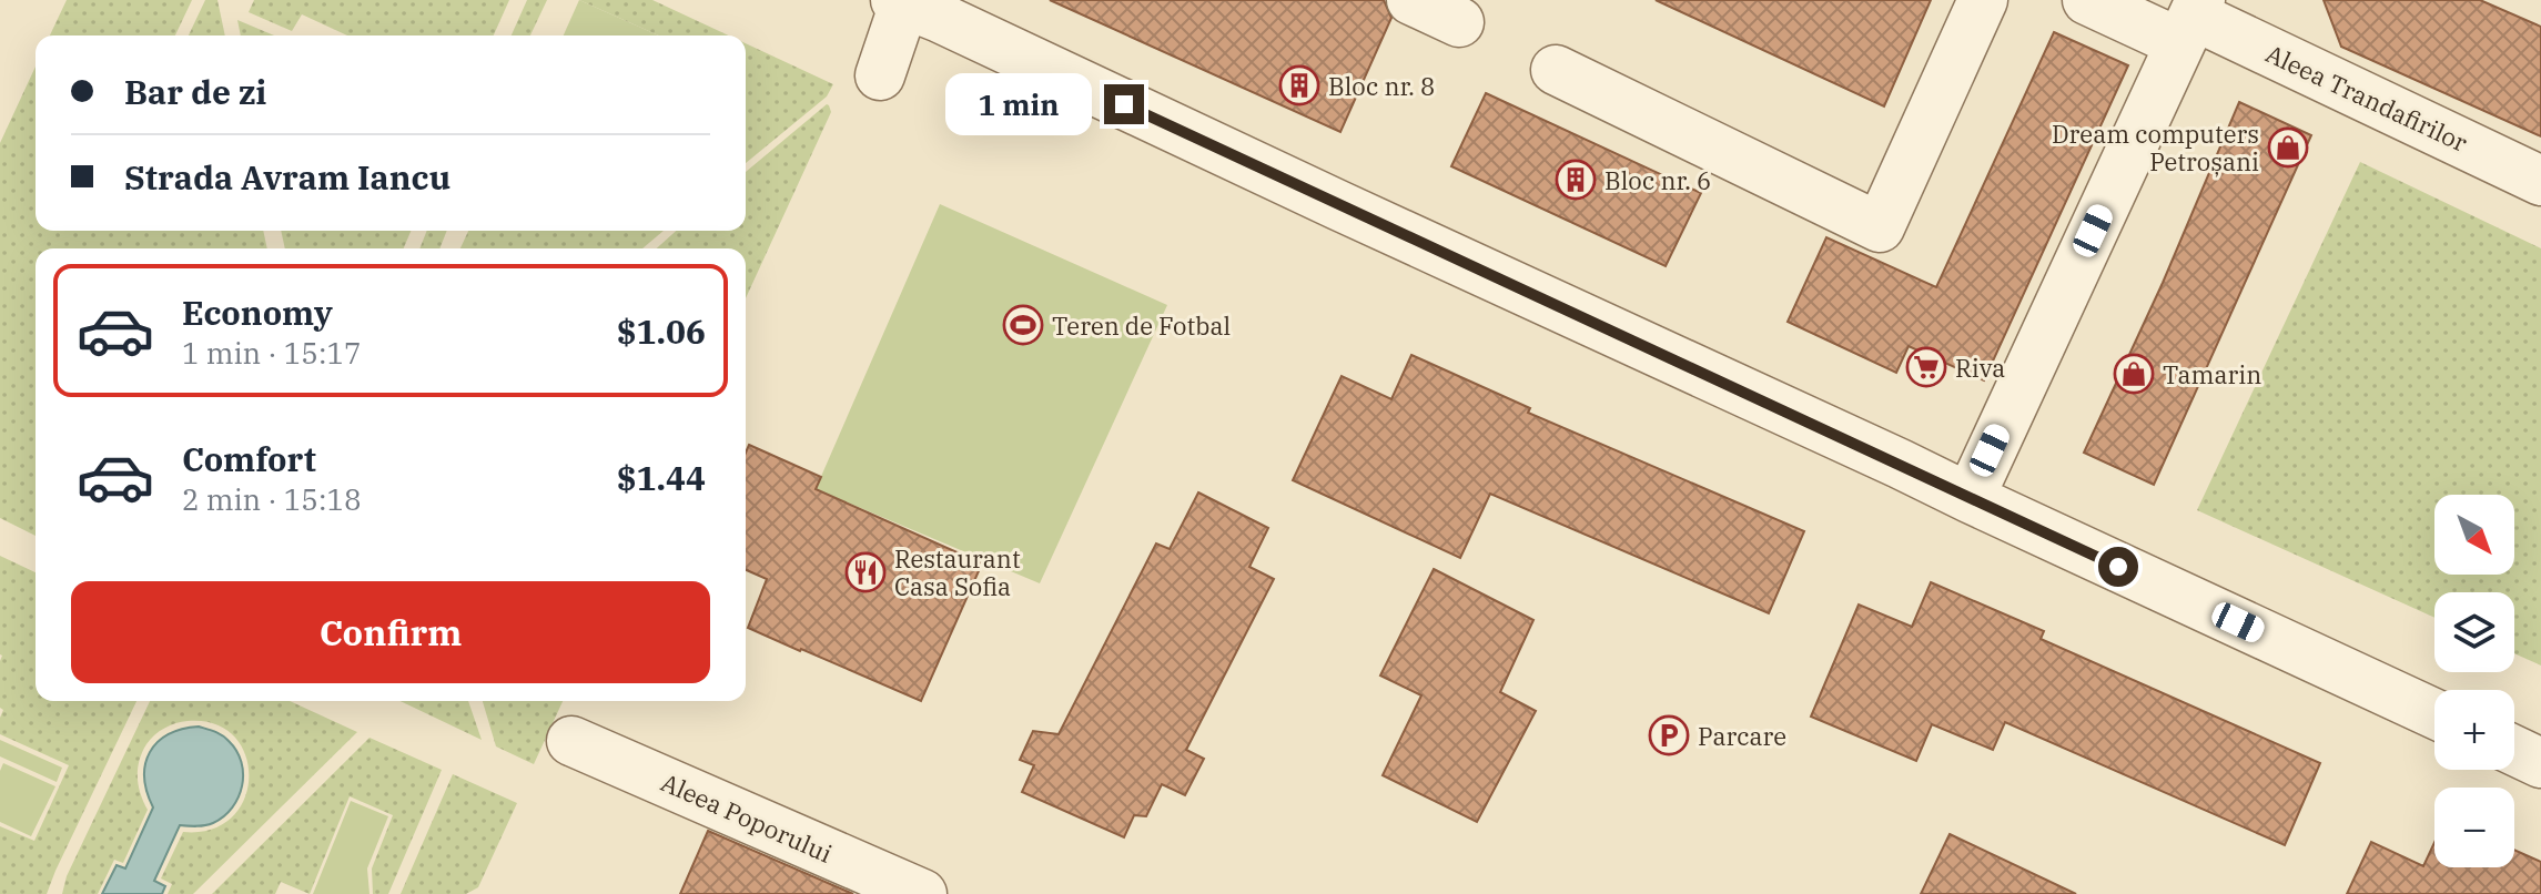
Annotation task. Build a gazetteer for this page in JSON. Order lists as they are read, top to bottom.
{
  "streets": {
    "street": ["Aleea Trandafirilor", "Aleea Poporului"]
  },
  "places": {
    "building": ["Bloc nr. 8", "Bloc nr. 6"],
    "shop": ["Dream computers Petroșani", "Tamarin"],
    "sports": ["Teren de Fotbal"],
    "supermarket": ["Riva"],
    "restaurant": ["Restaurant Casa Sofia"],
    "parking": ["Parcare"]
  },
  "north": "bottom right",
  "page": {
    "banner": ["Bar de zi", "Strada Avram Iancu"],
    "bubble": "1 min",
    "list": [
      {
        "name": "Economy",
        "note": "1 min · 15:17",
        "value": "$1.06"
      },
      {
        "name": "Comfort",
        "note": "2 min · 15:18",
        "value": "$1.44"
      }
    ],
    "map_buttons": ["+", "−"],
    "buttons": "Confirm"
  }
}
